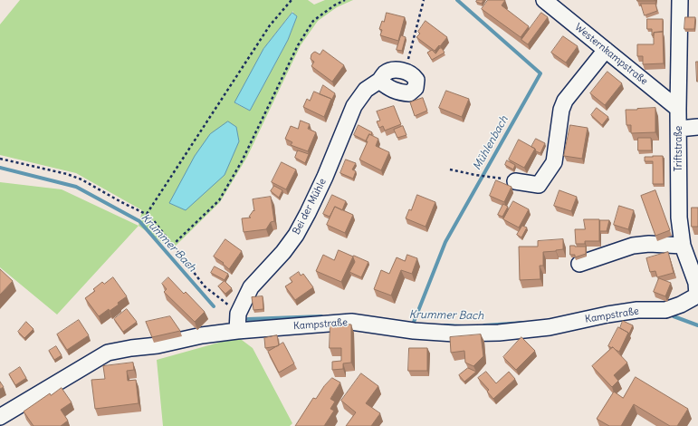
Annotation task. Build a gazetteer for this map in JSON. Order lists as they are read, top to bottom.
{
  "streets": {
    "street": [
      "Westernkampstraße",
      "Triftstraße",
      "Bei der Mühle",
      "Kampstraße"
    ]
  },
  "crossings": [
    ["Westernkampstraße", "Triftstraße"],
    ["Triftstraße", "Kampstraße"],
    ["Bei der Mühle", "Kampstraße"]
  ],
  "water": ["Mühlenbach", "Krummer Bach"]
}
